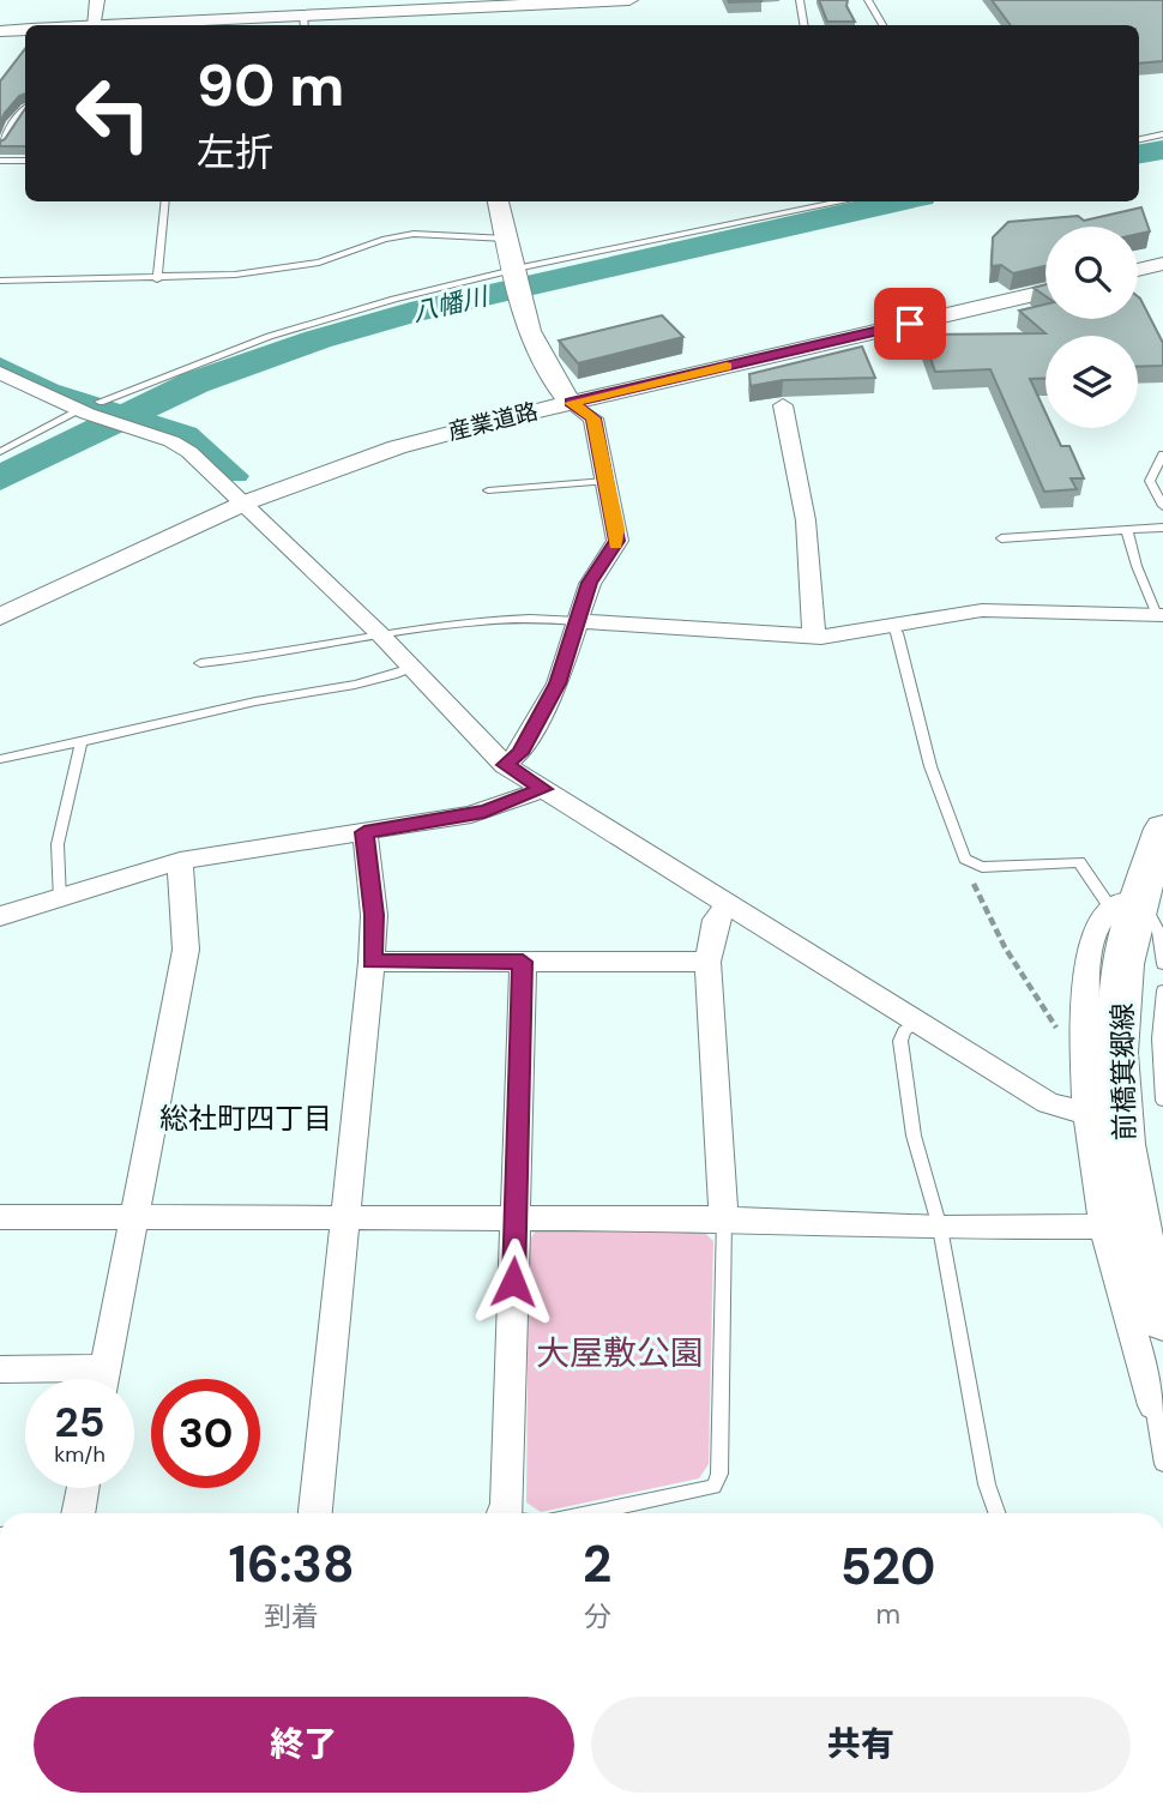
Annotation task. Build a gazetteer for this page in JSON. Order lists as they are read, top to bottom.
{
  "streets": {
    "main road": ["前橋箕郷線"],
    "street": ["産業道路"]
  },
  "districts": ["総社町四丁目"],
  "water": ["八幡川"],
  "parks": ["大屋敷公園"],
  "page": {
    "turn": ["90 m", "左折"],
    "speed": "25 km/h",
    "limit": "30",
    "eta": [
      "16:38",
      "到着",
      "2",
      "分",
      "520",
      "m"
    ],
    "buttons": ["終了", "共有"]
  }
}
